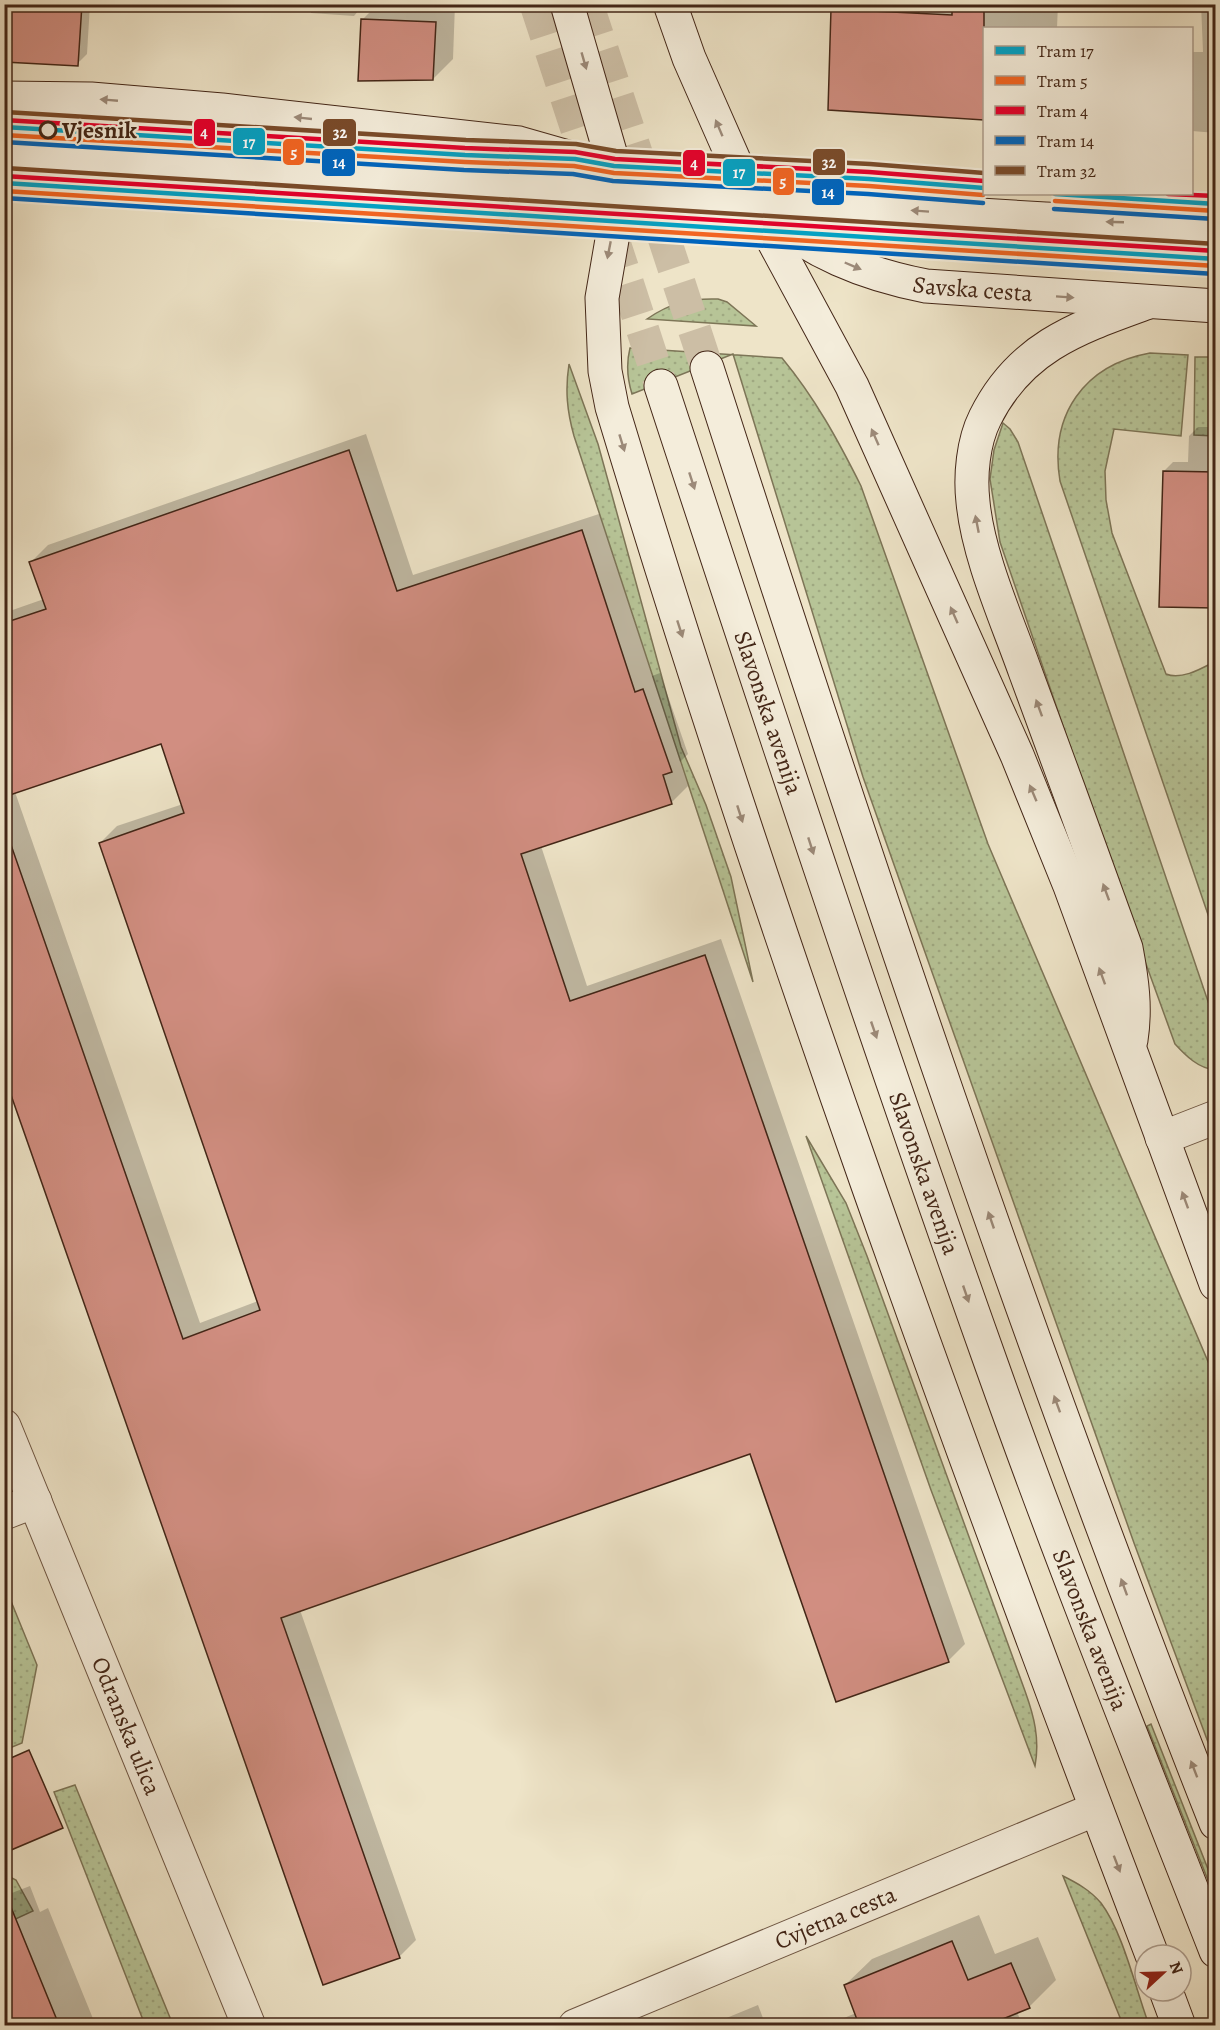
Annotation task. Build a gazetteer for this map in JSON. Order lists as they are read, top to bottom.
{
  "streets": {
    "main road": [
      "Savska cesta",
      "Slavonska avenija",
      "Odranska ulica",
      "Cvjetna cesta"
    ]
  },
  "places": ["Vjesnik"],
  "lines": [
    "tram line 32",
    "tram line 4",
    "tram line 17",
    "tram line 5",
    "tram line 14"
  ],
  "legend": [
    "Tram 17",
    "Tram 5",
    "Tram 4",
    "Tram 14",
    "Tram 32"
  ],
  "north": "right"
}
